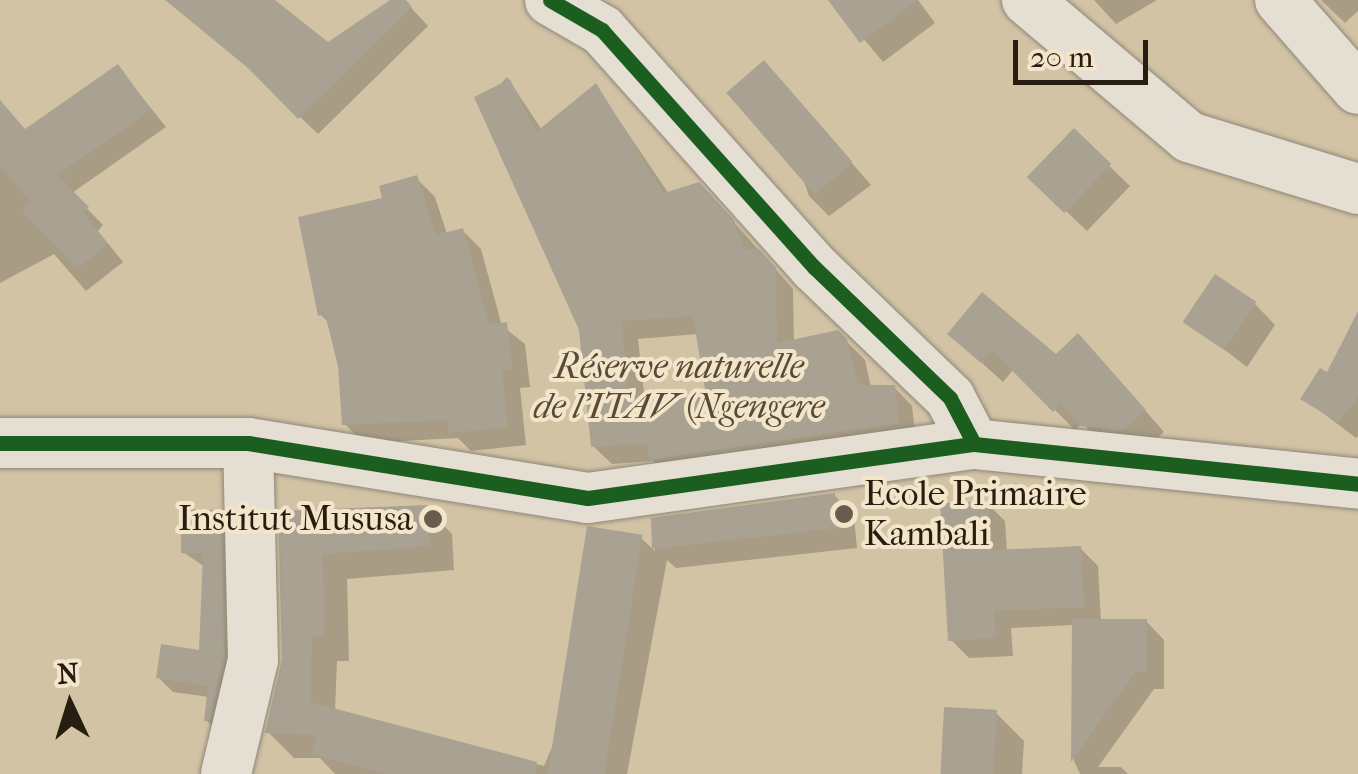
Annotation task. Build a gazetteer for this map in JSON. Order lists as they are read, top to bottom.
{
  "parks": ["Réserve naturelle de l'ITAV (Ngengere"],
  "places": ["Ecole Primaire Kambali", "Institut Mususa"],
  "scale_bar": "20 m",
  "north": "top"
}
